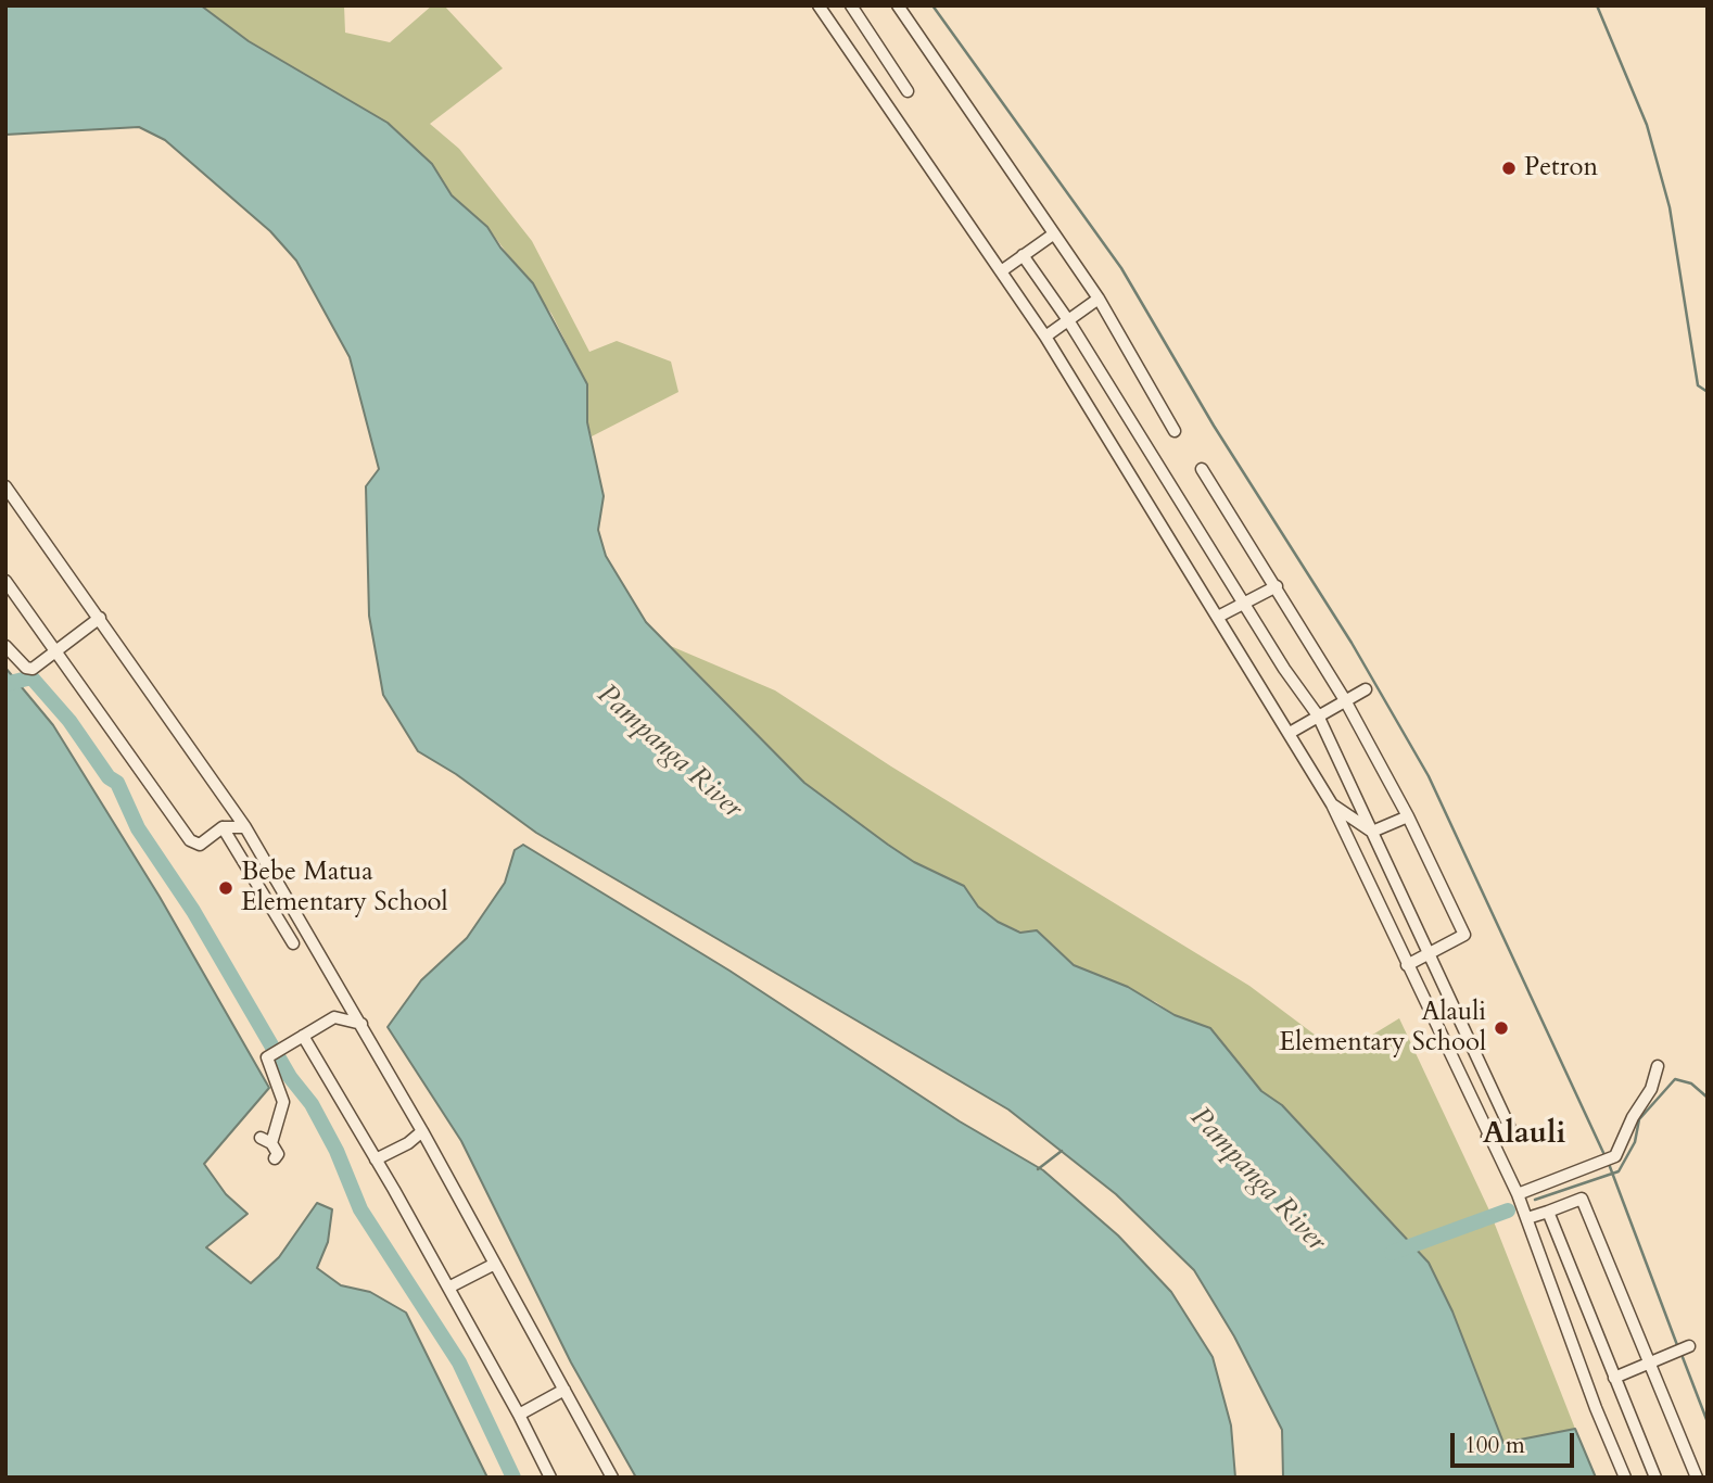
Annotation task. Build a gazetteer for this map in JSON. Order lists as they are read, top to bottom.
{
  "districts": ["Alauli"],
  "water": ["Pampanga River"],
  "places": ["Petron", "Bebe Matua Elementary School", "Alauli Elementary School"],
  "scale_bar": "100 m"
}
